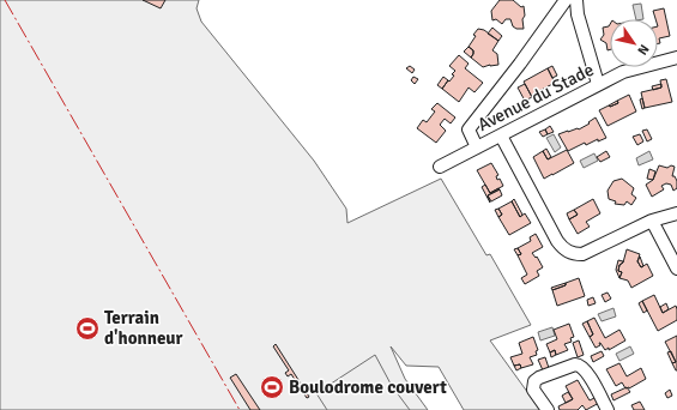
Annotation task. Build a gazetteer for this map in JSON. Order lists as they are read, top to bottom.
{
  "streets": {
    "street": ["Avenue du Stade"]
  },
  "places": {
    "sports": ["Terrain d'honneur", "Boulodrome couvert"]
  },
  "north": "bottom right"
}
